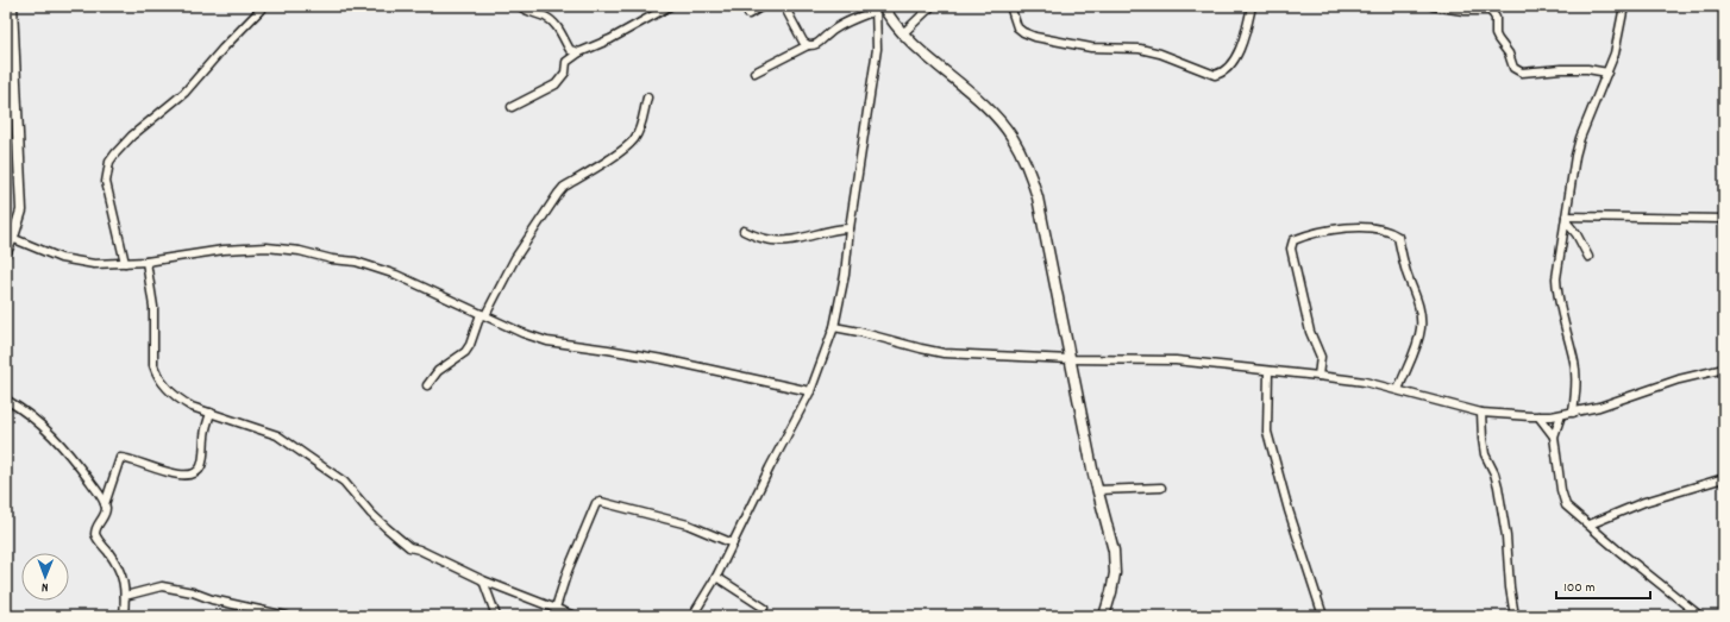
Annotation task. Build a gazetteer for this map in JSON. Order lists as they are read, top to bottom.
{
  "scale_bar": "100 m",
  "north": "bottom"
}
